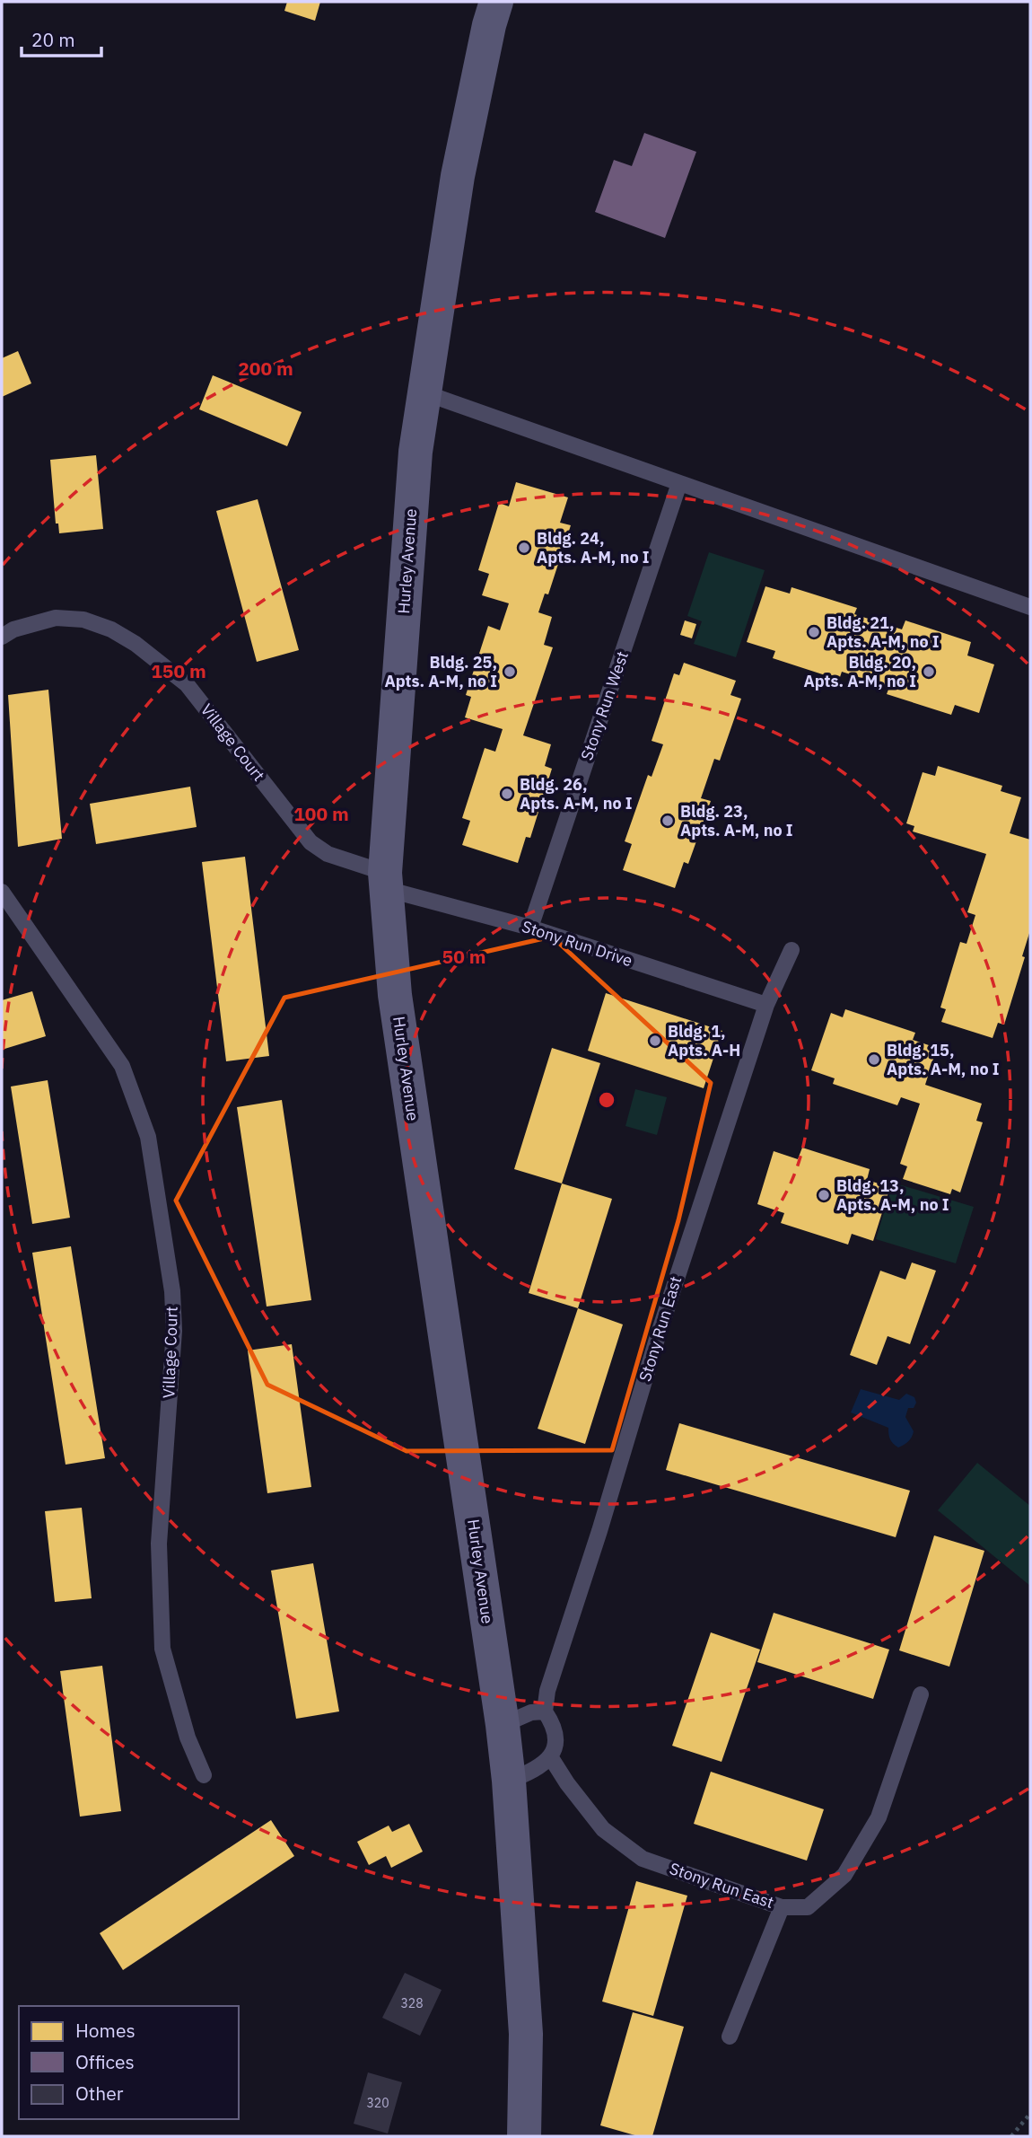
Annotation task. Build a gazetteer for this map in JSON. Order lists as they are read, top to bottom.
{
  "streets": {
    "street": ["Hurley Avenue"],
    "lane": [
      "Stony Run West",
      "Village Court",
      "Stony Run Drive",
      "Stony Run East"
    ]
  },
  "crossings": [
    ["Hurley Avenue", "Village Court"],
    ["Hurley Avenue", "Stony Run Drive"],
    ["Stony Run West", "Stony Run Drive"],
    ["Village Court", "Stony Run Drive"],
    ["Stony Run Drive", "Stony Run East"]
  ],
  "places": [
    "Bldg. 24, Apts. A-M, no I",
    "Bldg. 21, Apts. A-M, no I",
    "Bldg. 25, Apts. A-M, no I",
    "Bldg. 20, Apts. A-M, no I",
    "Bldg. 26, Apts. A-M, no I",
    "Bldg. 23, Apts. A-M, no I",
    "Bldg. 1, Apts. A-H",
    "Bldg. 15, Apts. A-M, no I",
    "Bldg. 13, Apts. A-M, no I"
  ],
  "house_numbers": ["328", "320"],
  "legend": ["Homes", "Offices", "Other"],
  "scale_bar": "20 m",
  "rings": [
    "200 m",
    "150 m",
    "100 m",
    "50 m"
  ]
}
